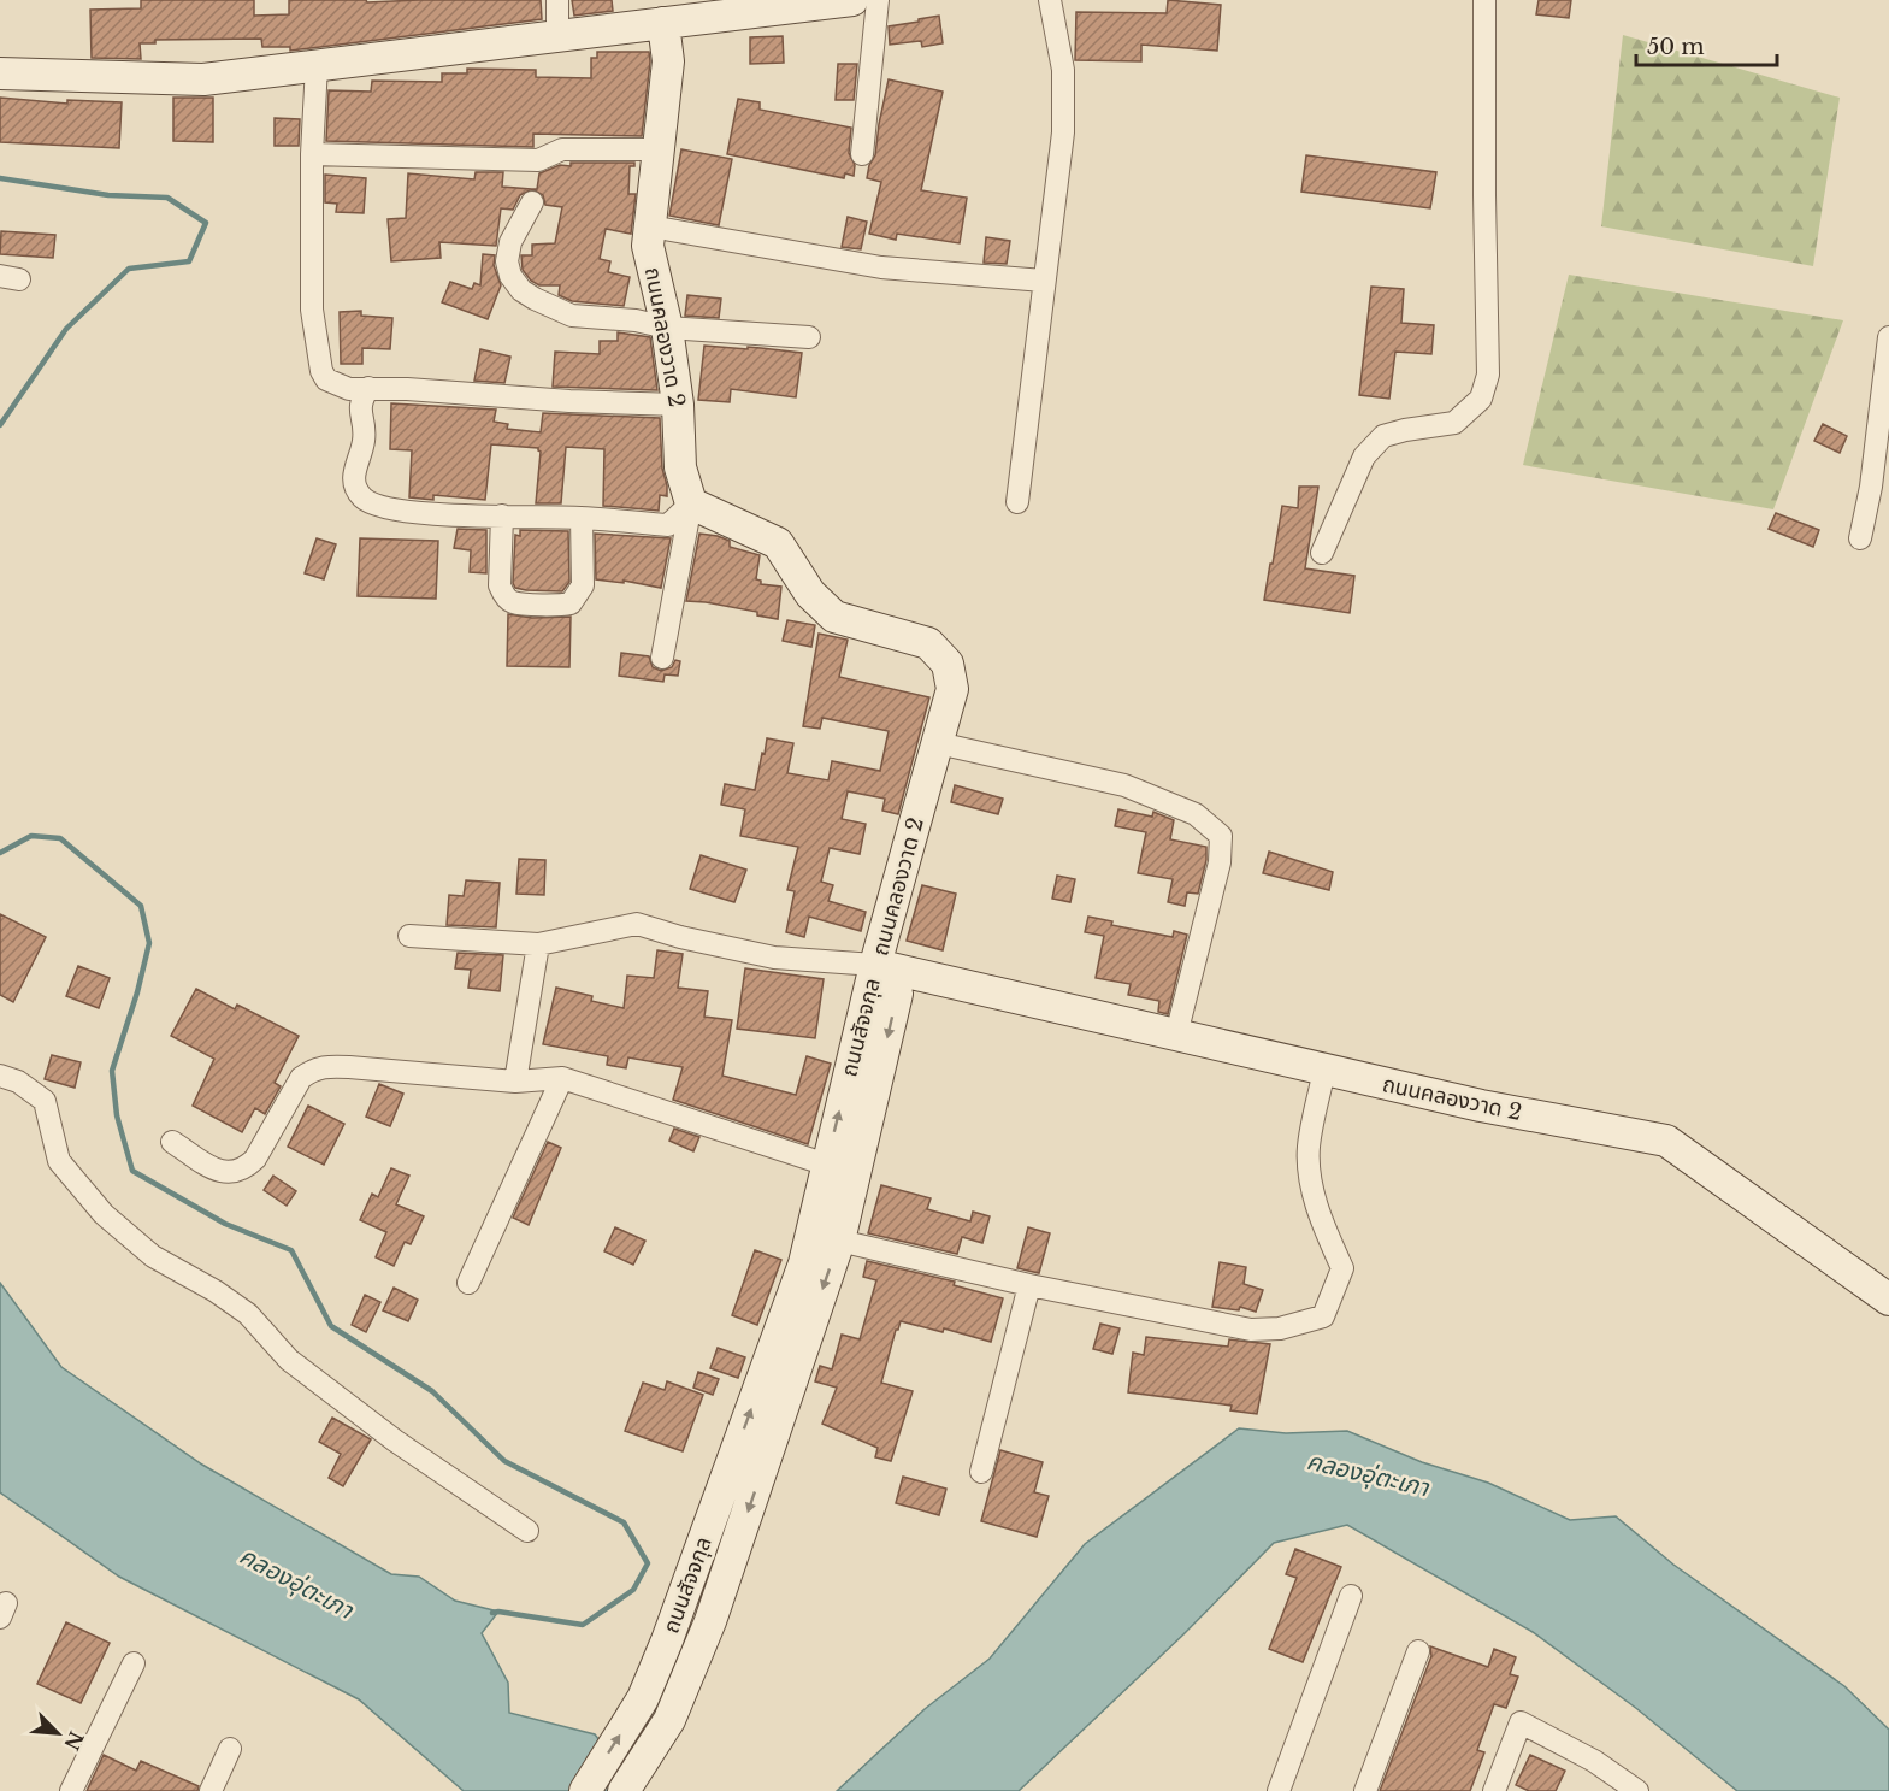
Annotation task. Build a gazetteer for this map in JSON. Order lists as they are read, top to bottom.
{
  "streets": {
    "street": ["ถนนคลองวาด 2", "ถนนสัจจกุล"]
  },
  "crossings": [
    ["ถนนคลองวาด 2", "ถนนสัจจกุล"]
  ],
  "water": ["คลองอุ่ตะเภา"],
  "scale_bar": "50 m",
  "north": "bottom right"
}
